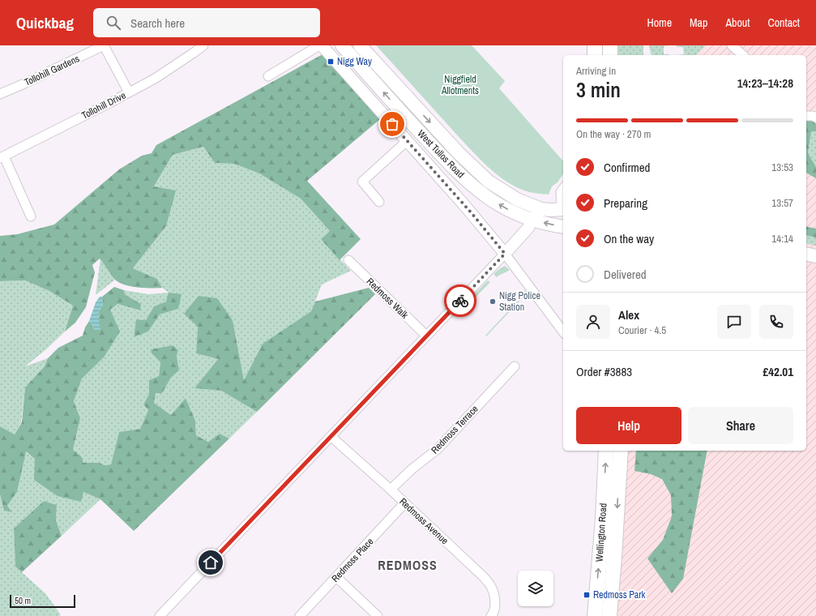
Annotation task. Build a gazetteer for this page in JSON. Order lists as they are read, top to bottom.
{
  "streets": {
    "main road": ["West Tullos Road", "Wellington Road"],
    "street": [
      "Tollohill Gardens",
      "Tollohill Drive",
      "Redmoss Walk",
      "Redmoss Terrace",
      "Redmoss Avenue",
      "Redmoss Place"
    ]
  },
  "crossings": [
    ["Redmoss Terrace", "Redmoss Avenue"],
    ["Redmoss Avenue", "Redmoss Place"]
  ],
  "districts": ["REDMOSS"],
  "parks": ["Niggfield Allotments"],
  "places": {
    "transit": ["Nigg Way", "Redmoss Park"],
    "other": ["Nigg Police Station"]
  },
  "scale_bar": "50 m",
  "page": {
    "header": "Quickbag",
    "search": "Search here",
    "nav": [
      "Home",
      "Map",
      "About",
      "Contact"
    ],
    "heading": ["3 min", "Arriving in", "14:23–14:28"],
    "panel": [
      "Alex",
      "Courier · 4.5",
      "Order #3883",
      "£42.01"
    ],
    "bar": "On the way · 270 m",
    "list": [
      ["Confirmed", "13:53"],
      ["Preparing", "13:57"],
      ["On the way", "14:14"],
      "Delivered"
    ],
    "buttons": ["Help", "Share"],
    "scale": "50 m"
  }
}
